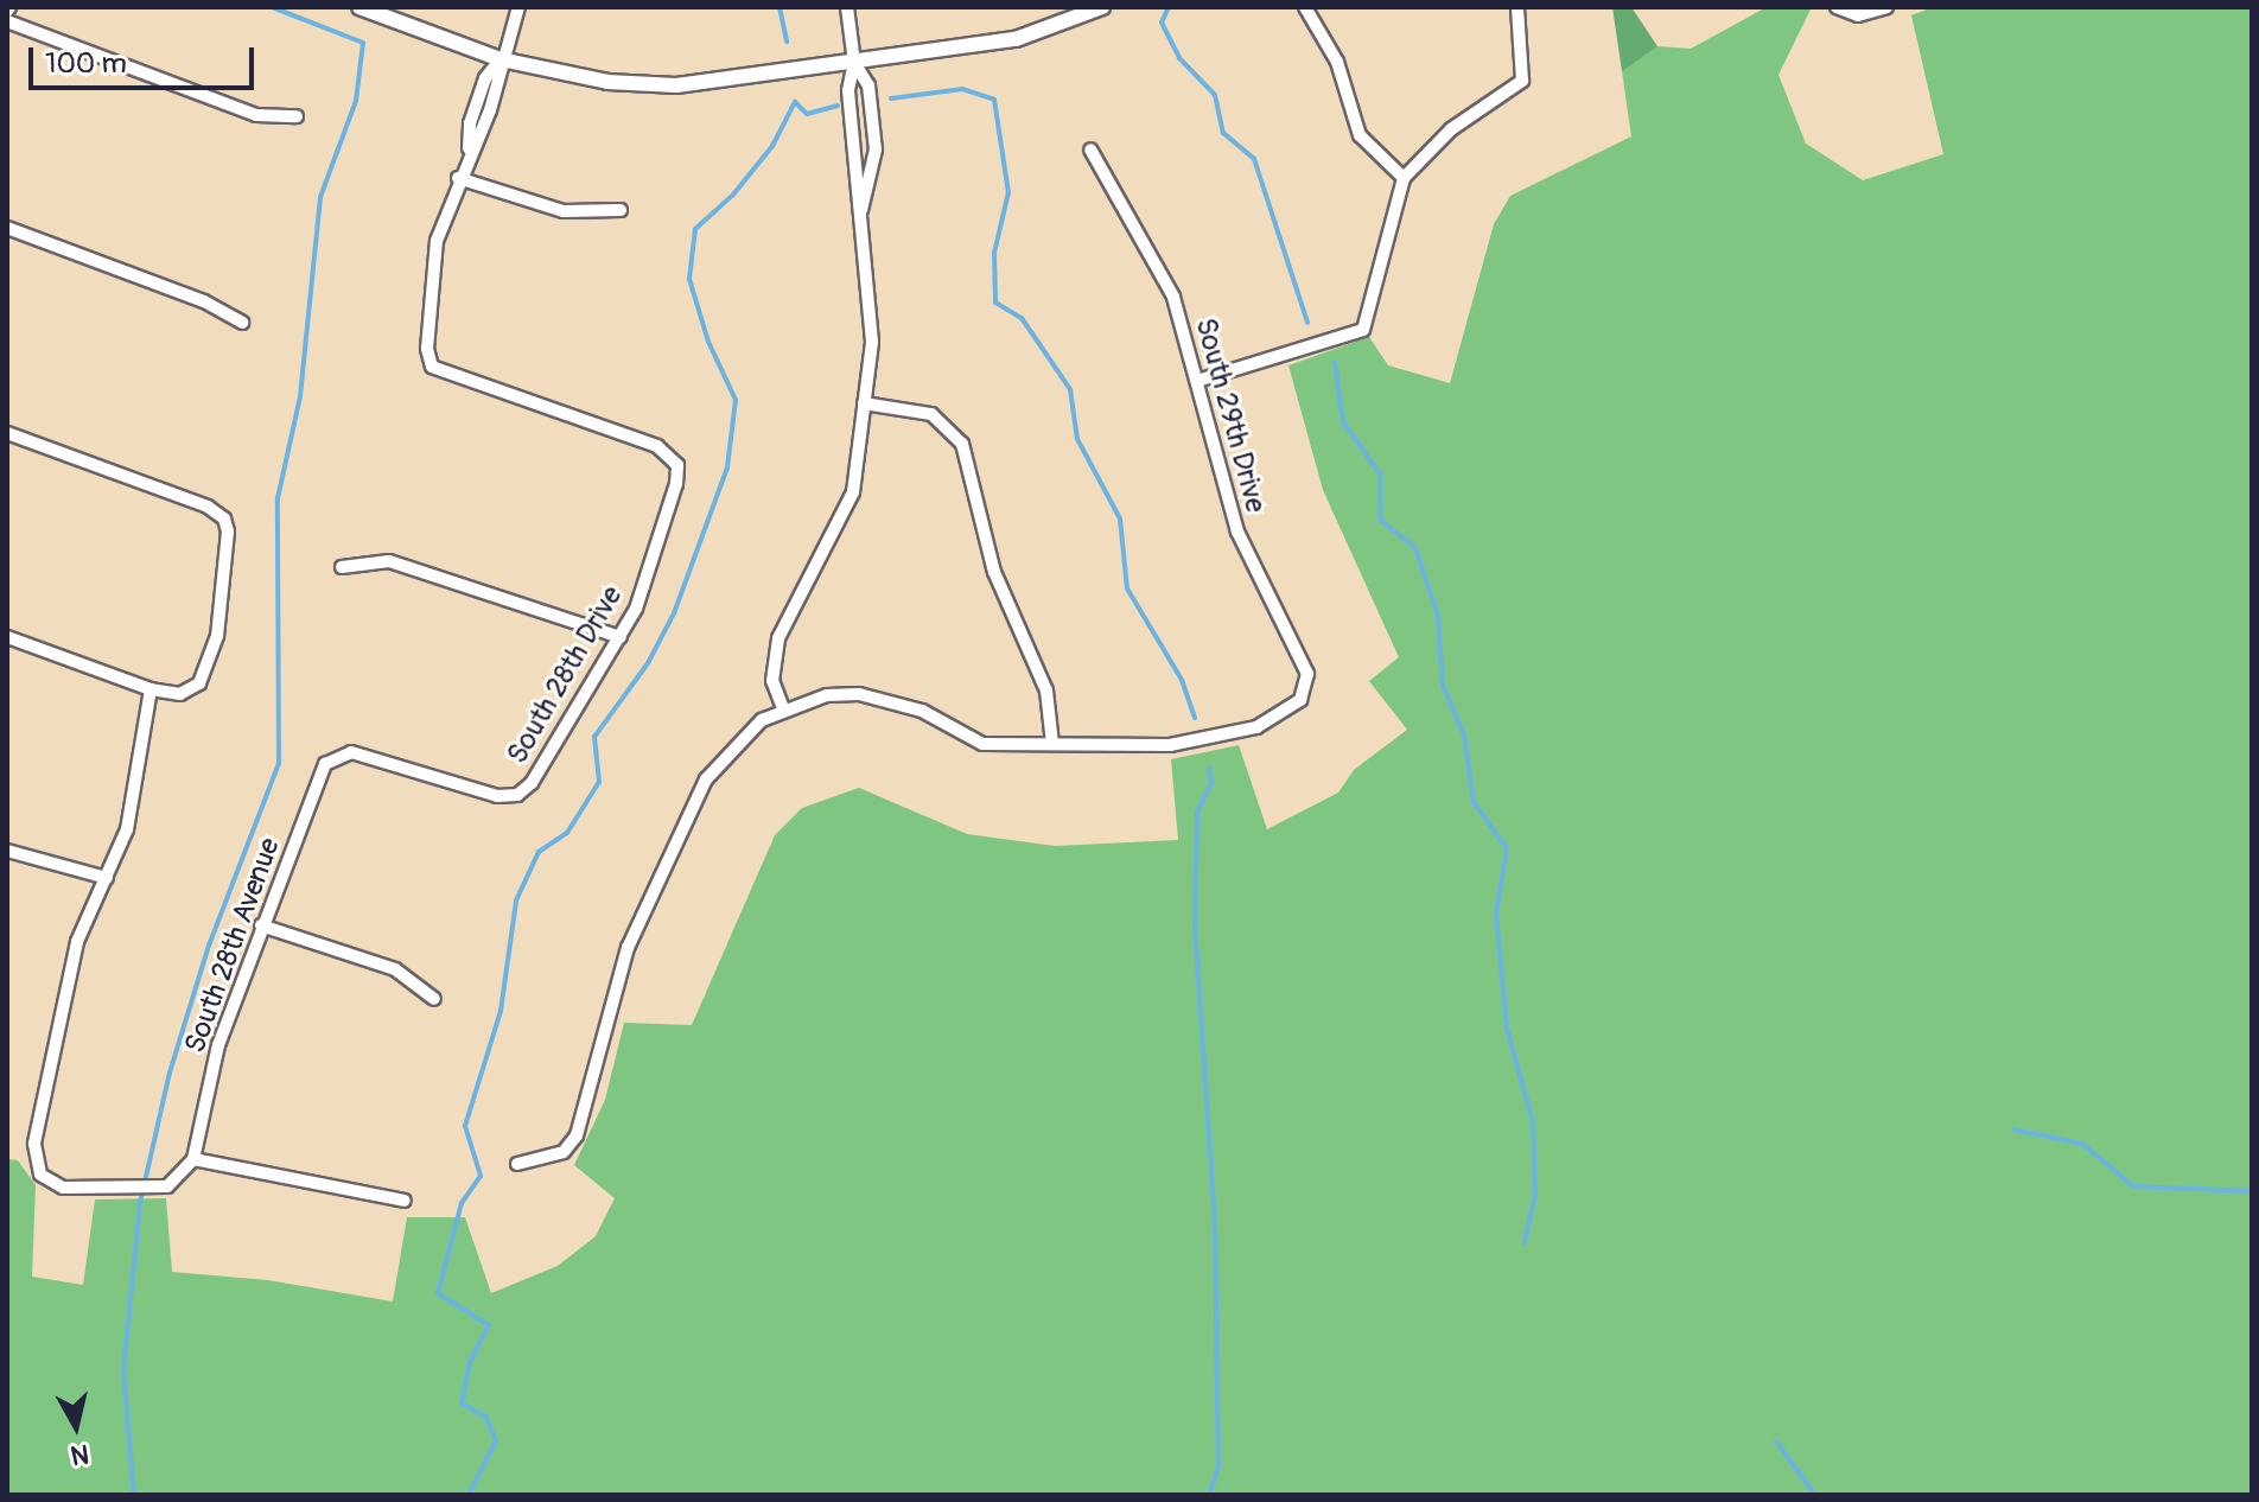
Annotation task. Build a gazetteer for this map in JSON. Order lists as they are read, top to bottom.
{
  "streets": {
    "street": ["South 29th Drive", "South 28th Drive", "South 28th Avenue"]
  },
  "crossings": [
    ["South 28th Drive", "South 28th Avenue"]
  ],
  "scale_bar": "100 m",
  "north": "bottom"
}
